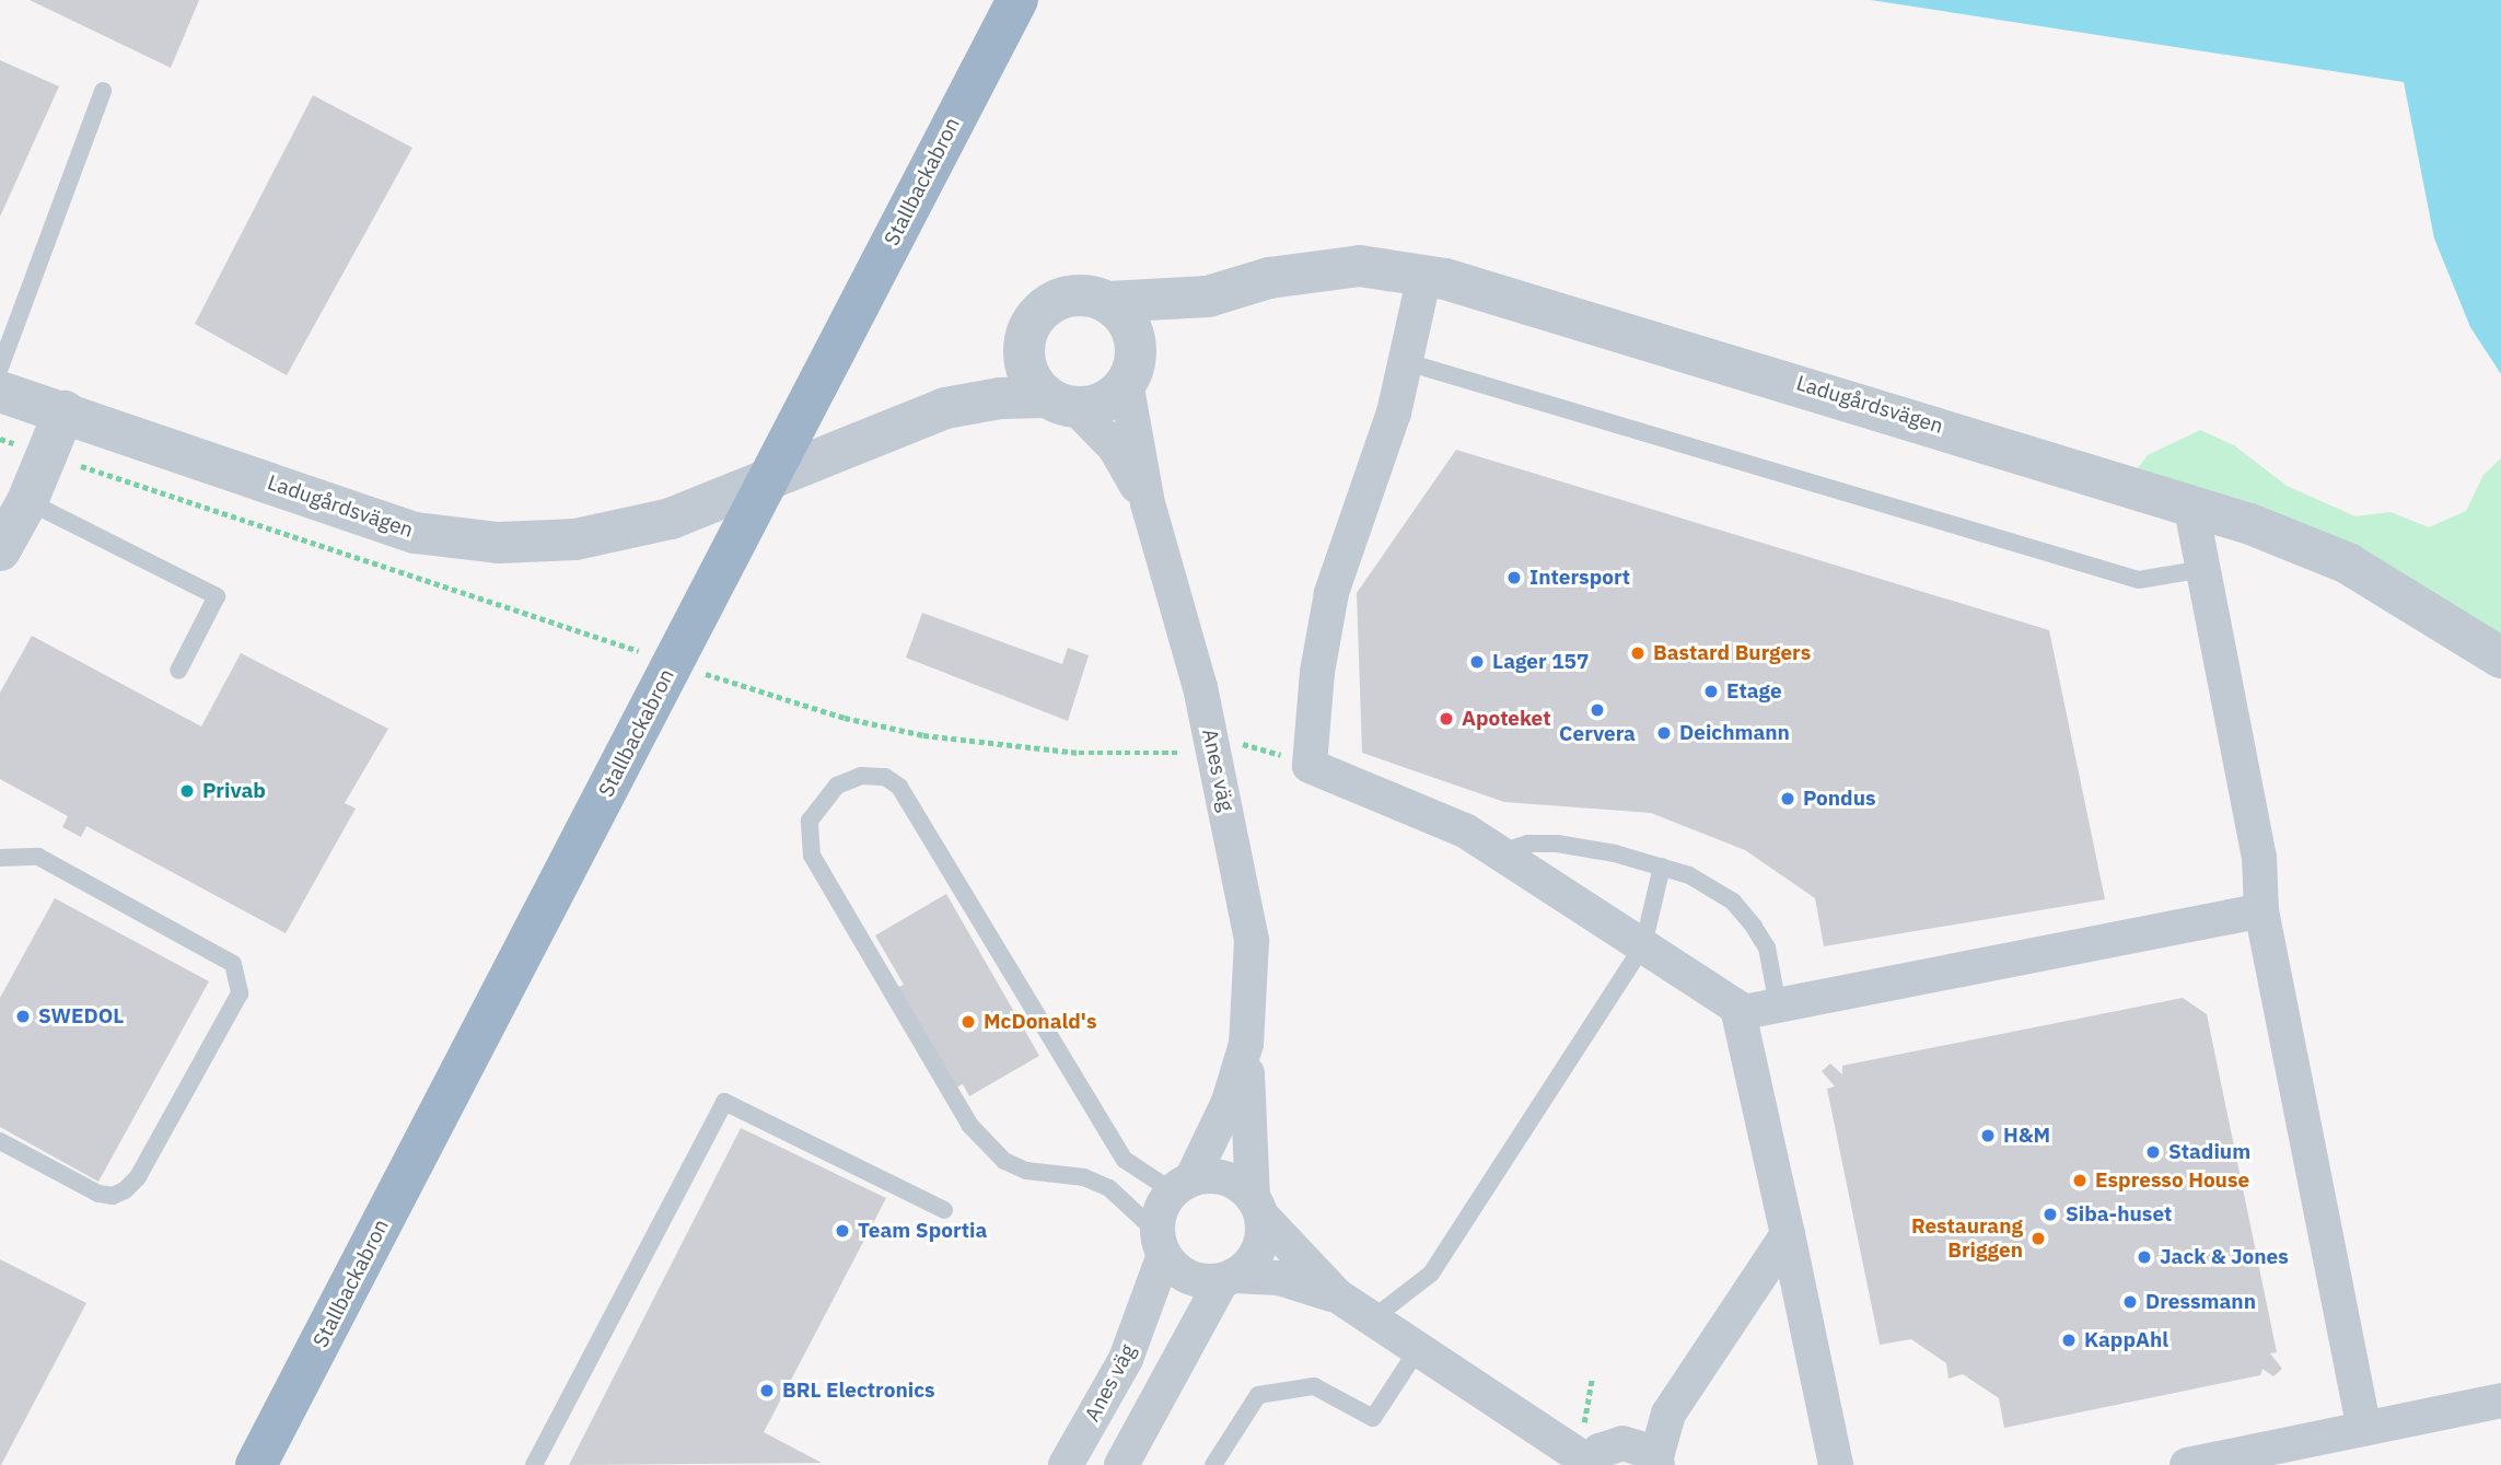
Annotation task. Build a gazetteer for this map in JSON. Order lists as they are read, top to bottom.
{
  "streets": {
    "highway": ["Stallbackabron"],
    "street": ["Ladugårdsvägen", "Anes väg"]
  },
  "crossings": [
    ["Ladugårdsvägen", "Anes väg"]
  ],
  "places": [
    "Intersport",
    "Bastard Burgers",
    "Lager 157",
    "Etage",
    "Cervera",
    "Apoteket",
    "Deichmann",
    "Privab",
    "Pondus",
    "SWEDOL",
    "McDonald's",
    "H&M",
    "Stadium",
    "Espresso House",
    "Siba-huset",
    "Team Sportia",
    "Restaurang Briggen",
    "Jack & Jones",
    "Dressmann",
    "KappAhl",
    "BRL Electronics"
  ]
}
